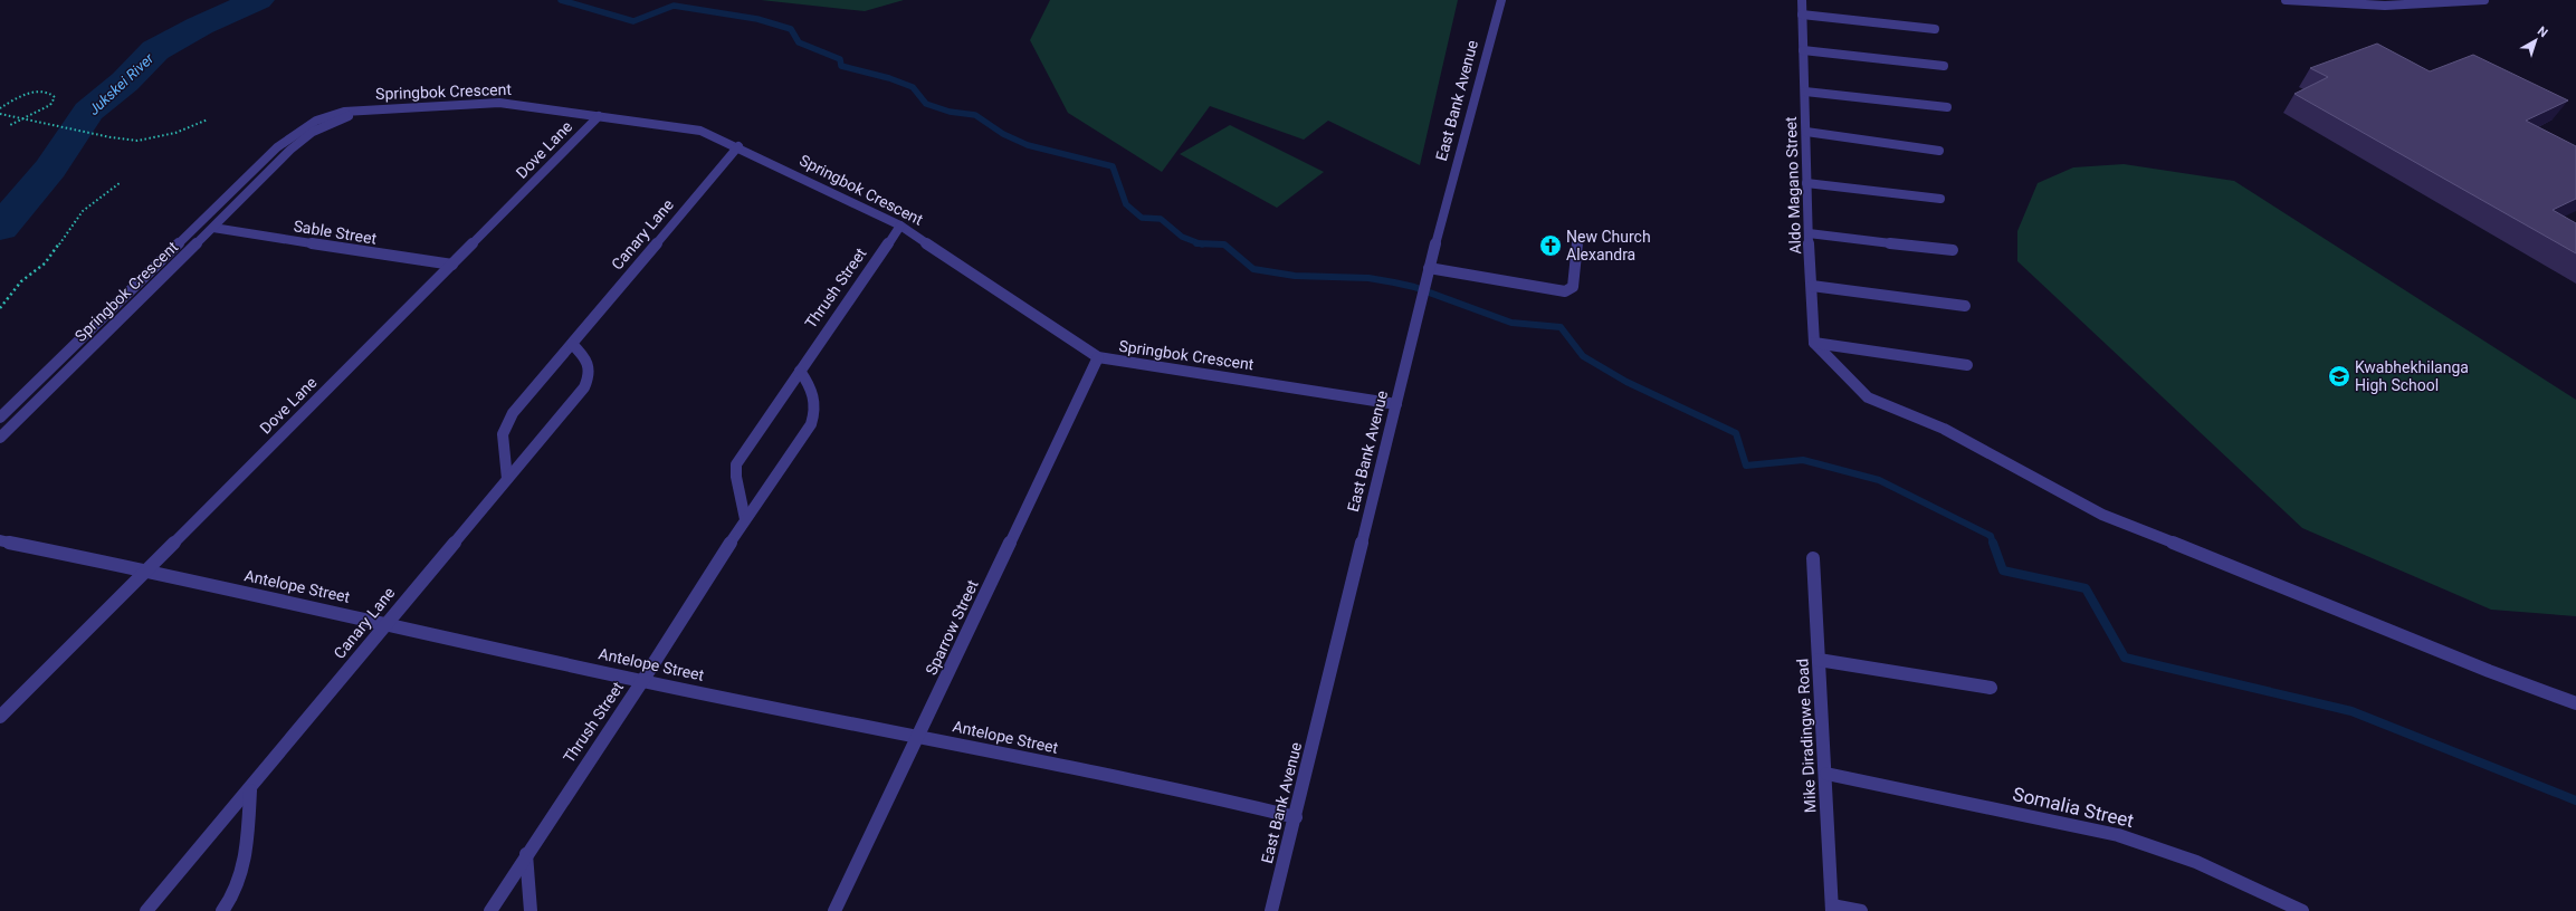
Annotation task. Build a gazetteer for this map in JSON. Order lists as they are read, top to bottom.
{
  "streets": {
    "street": [
      "Springbok Crescent",
      "East Bank Avenue",
      "Dove Lane",
      "Aldo Magano Street",
      "Sable Street",
      "Canary Lane",
      "Thrush Street",
      "Antelope Street",
      "Sparrow Street",
      "Mike Diradingwe Road",
      "Somalia Street"
    ]
  },
  "crossings": [
    ["Springbok Crescent", "East Bank Avenue"],
    ["Springbok Crescent", "Dove Lane"],
    ["Springbok Crescent", "Sable Street"],
    ["Springbok Crescent", "Canary Lane"],
    ["Springbok Crescent", "Thrush Street"],
    ["Springbok Crescent", "Sparrow Street"],
    ["East Bank Avenue", "Antelope Street"],
    ["Dove Lane", "Sable Street"],
    ["Dove Lane", "Antelope Street"],
    ["Canary Lane", "Antelope Street"],
    ["Thrush Street", "Antelope Street"],
    ["Antelope Street", "Sparrow Street"],
    ["Mike Diradingwe Road", "Somalia Street"]
  ],
  "water": ["Jukskei River"],
  "places": {
    "church": ["New Church Alexandra"],
    "school or university": ["Kwabhekhilanga High School"]
  },
  "north": "top right"
}
